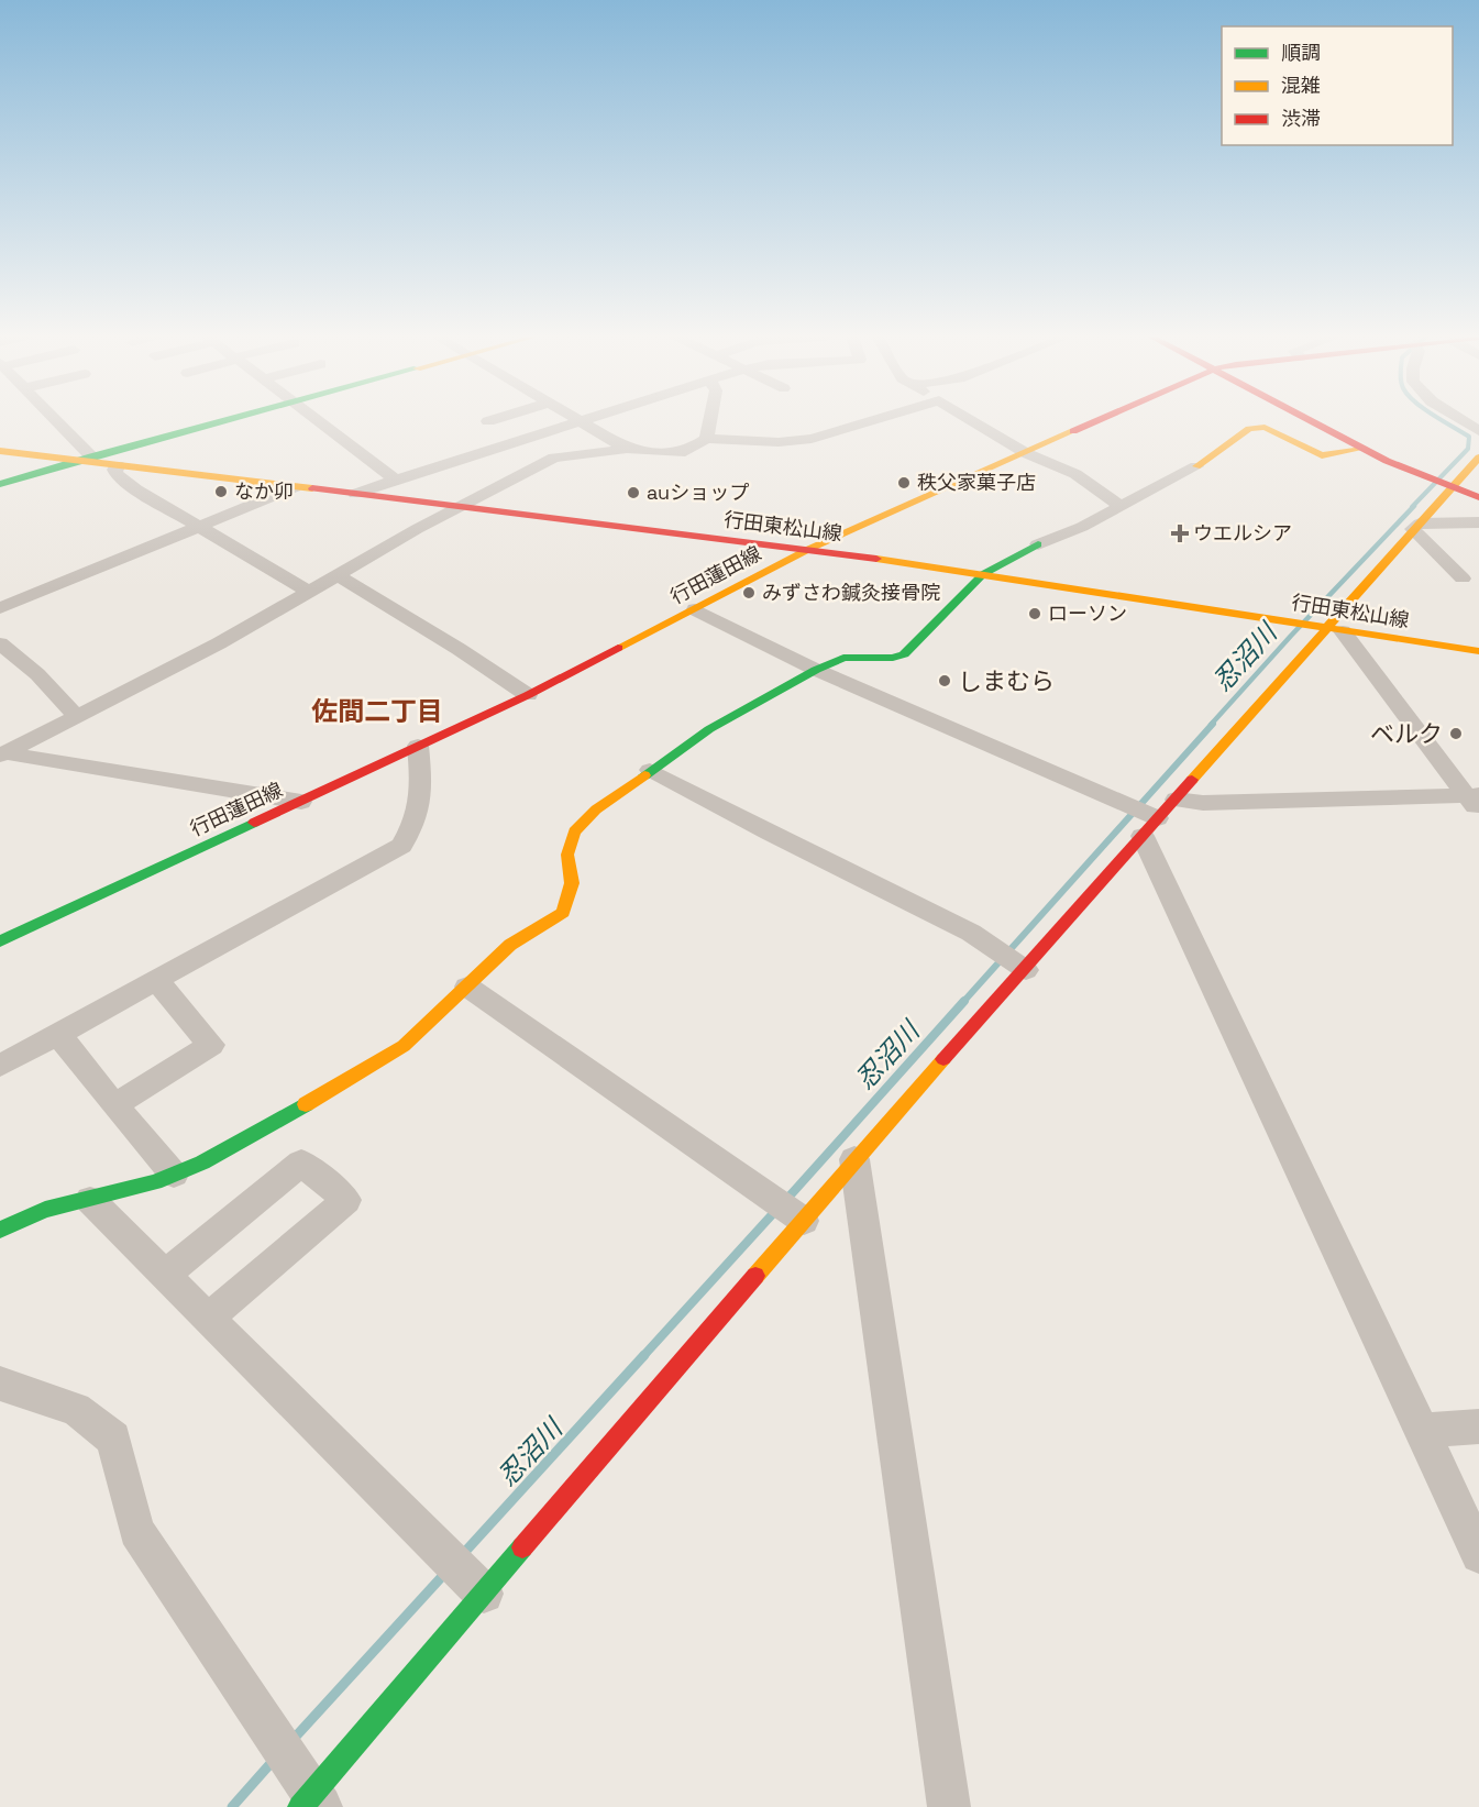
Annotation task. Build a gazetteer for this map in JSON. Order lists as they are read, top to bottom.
{
  "streets": {
    "street": ["行田東松山線", "行田蓮田線"]
  },
  "crossings": [
    ["行田東松山線", "行田蓮田線"]
  ],
  "districts": ["佐間二丁目"],
  "water": ["忍沼川"],
  "places": {
    "other": [
      "秩父家菓子店",
      "なか卯",
      "auショップ",
      "みずさわ鍼灸接骨院",
      "ローソン",
      "しまむら",
      "ベルク"
    ],
    "health": ["ウエルシア"]
  },
  "legend": ["順調", "混雑", "渋滞"]
}
